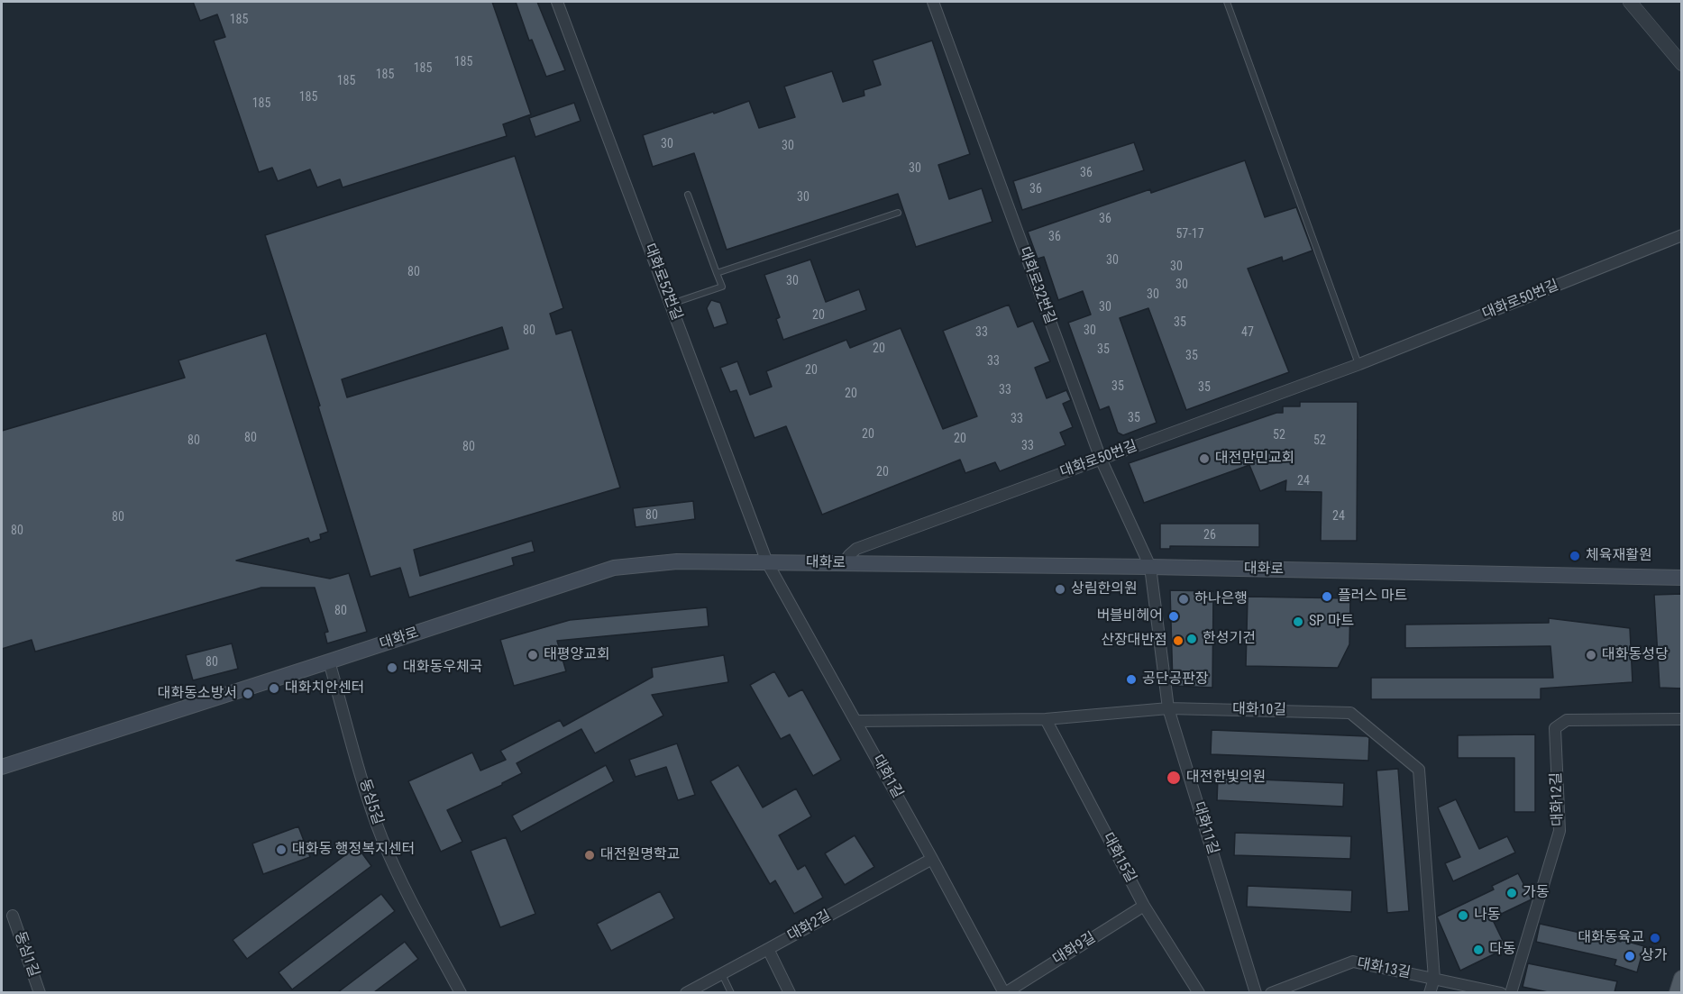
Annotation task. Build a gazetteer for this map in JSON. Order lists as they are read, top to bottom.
{
  "streets": {
    "main road": ["대화로"],
    "street": [
      "대화로52번길",
      "대화로32번길",
      "대화로50번길",
      "대화10길",
      "대화1길",
      "대화12길",
      "동심5길",
      "대화11길",
      "대화15길",
      "대화2길",
      "대화9길",
      "동심1길",
      "대화13길"
    ]
  },
  "crossings": [
    ["대화로52번길", "대화로"],
    ["대화로52번길", "대화1길"],
    ["대화로32번길", "대화로50번길"],
    ["대화로32번길", "대화로"],
    ["대화로32번길", "대화11길"],
    ["대화로50번길", "대화로"],
    ["대화로", "대화1길"],
    ["대화로", "동심5길"],
    ["대화로", "대화11길"],
    ["대화10길", "대화1길"],
    ["대화10길", "대화11길"],
    ["대화10길", "대화15길"],
    ["대화10길", "대화13길"],
    ["대화1길", "대화2길"],
    ["대화1길", "대화9길"],
    ["대화15길", "대화9길"]
  ],
  "places": [
    "대전만민교회",
    "체육재활원",
    "상림한의원",
    "플러스 마트",
    "하나은행",
    "버블비헤어",
    "SP 마트",
    "한성기건",
    "산장대반점",
    "태평양교회",
    "대화동성당",
    "대화동우체국",
    "공단공판장",
    "대화치안센터",
    "대화동소방서",
    "대전한빛의원",
    "대화동 행정복지센터",
    "대전원명학교",
    "가동",
    "나동",
    "대화동육교",
    "다동",
    "상가"
  ],
  "house_numbers": [
    "185",
    "185",
    "185",
    "185",
    "185",
    "185",
    "185",
    "30",
    "30",
    "30",
    "36",
    "36",
    "30",
    "36",
    "57-17",
    "36",
    "30",
    "30",
    "80",
    "30",
    "30",
    "30",
    "30",
    "20",
    "35",
    "80",
    "30",
    "33",
    "47",
    "20",
    "35",
    "35",
    "33",
    "20",
    "35",
    "35",
    "33",
    "20",
    "35",
    "33",
    "20",
    "52",
    "80",
    "20",
    "80",
    "52",
    "33",
    "80",
    "20",
    "24",
    "80",
    "24",
    "80",
    "80",
    "26",
    "80",
    "80"
  ]
}
